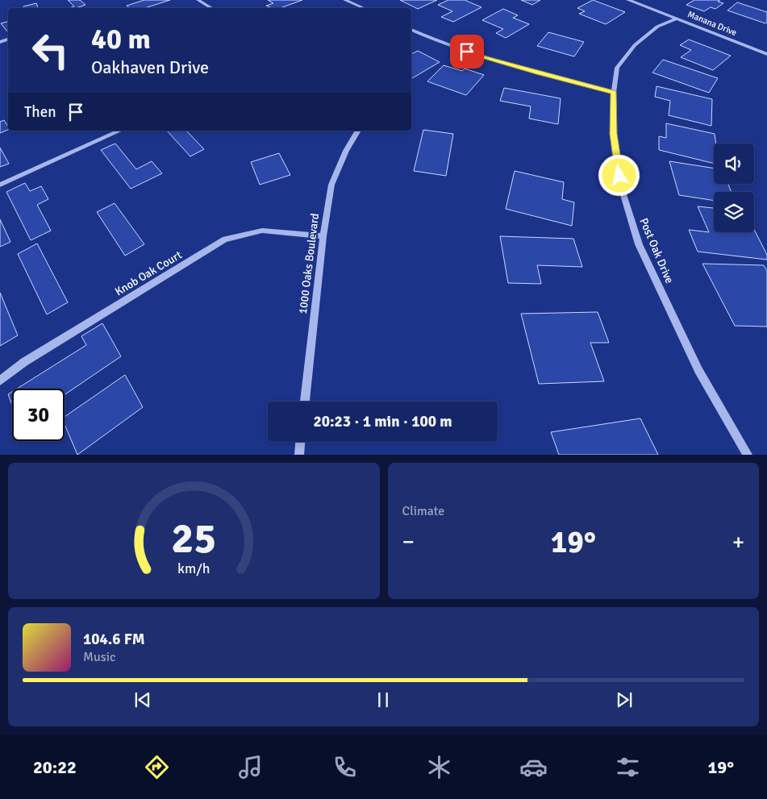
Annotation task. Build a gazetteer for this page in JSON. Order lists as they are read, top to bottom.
{
  "streets": {
    "street": [
      "Manana Drive",
      "Post Oak Drive",
      "1000 Oaks Boulevard",
      "Knob Oak Court"
    ]
  },
  "crossings": [
    ["Manana Drive", "Post Oak Drive"],
    ["1000 Oaks Boulevard", "Knob Oak Court"]
  ],
  "page": {
    "turn": ["40 m", "Oakhaven Drive"],
    "then": "Then",
    "limit": "30",
    "trip": "20:23 · 1 min · 100 m",
    "tile": "Climate",
    "heat": ["−", "19°", "+"],
    "song": ["104.6 FM", "Music"],
    "tabs": ["20:22", "19°"],
    "gauge": ["25", "km/h"]
  }
}
